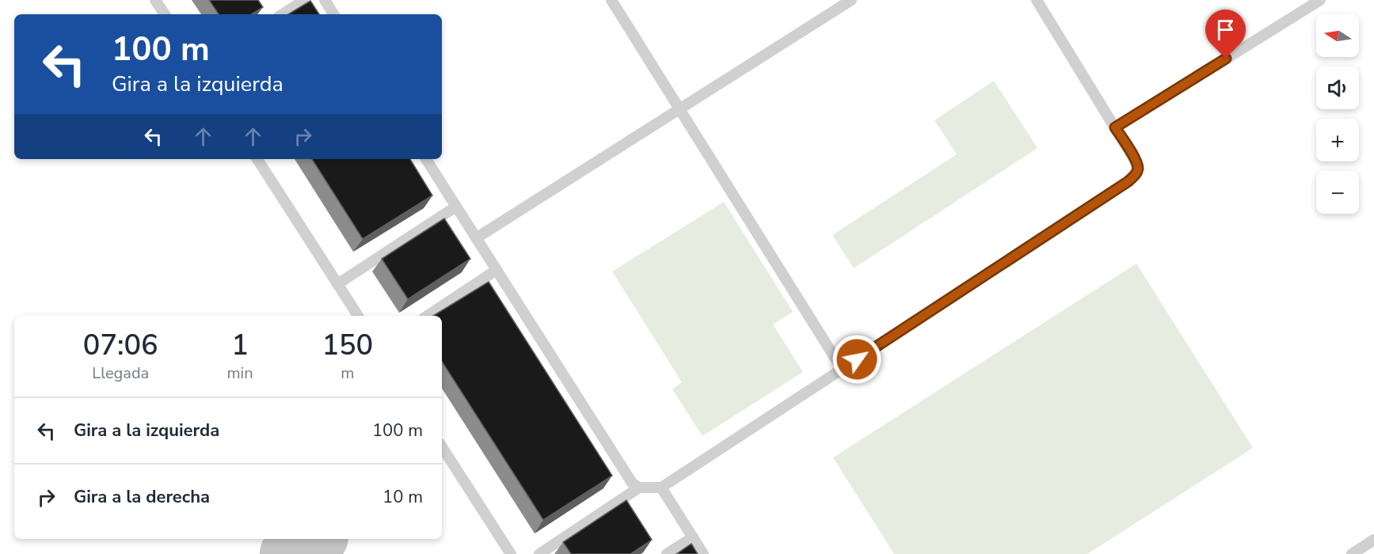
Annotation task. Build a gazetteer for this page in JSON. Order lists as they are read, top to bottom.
{
  "north": "left",
  "page": {
    "map_buttons": ["+", "−"],
    "turn": ["100 m", "Gira a la izquierda"],
    "eta": [
      "07:06",
      "Llegada",
      "1",
      "min",
      "150",
      "m"
    ],
    "list": [
      {
        "name": "Gira a la izquierda",
        "value": "100 m"
      },
      {
        "name": "Gira a la derecha",
        "value": "10 m"
      }
    ]
  }
}
